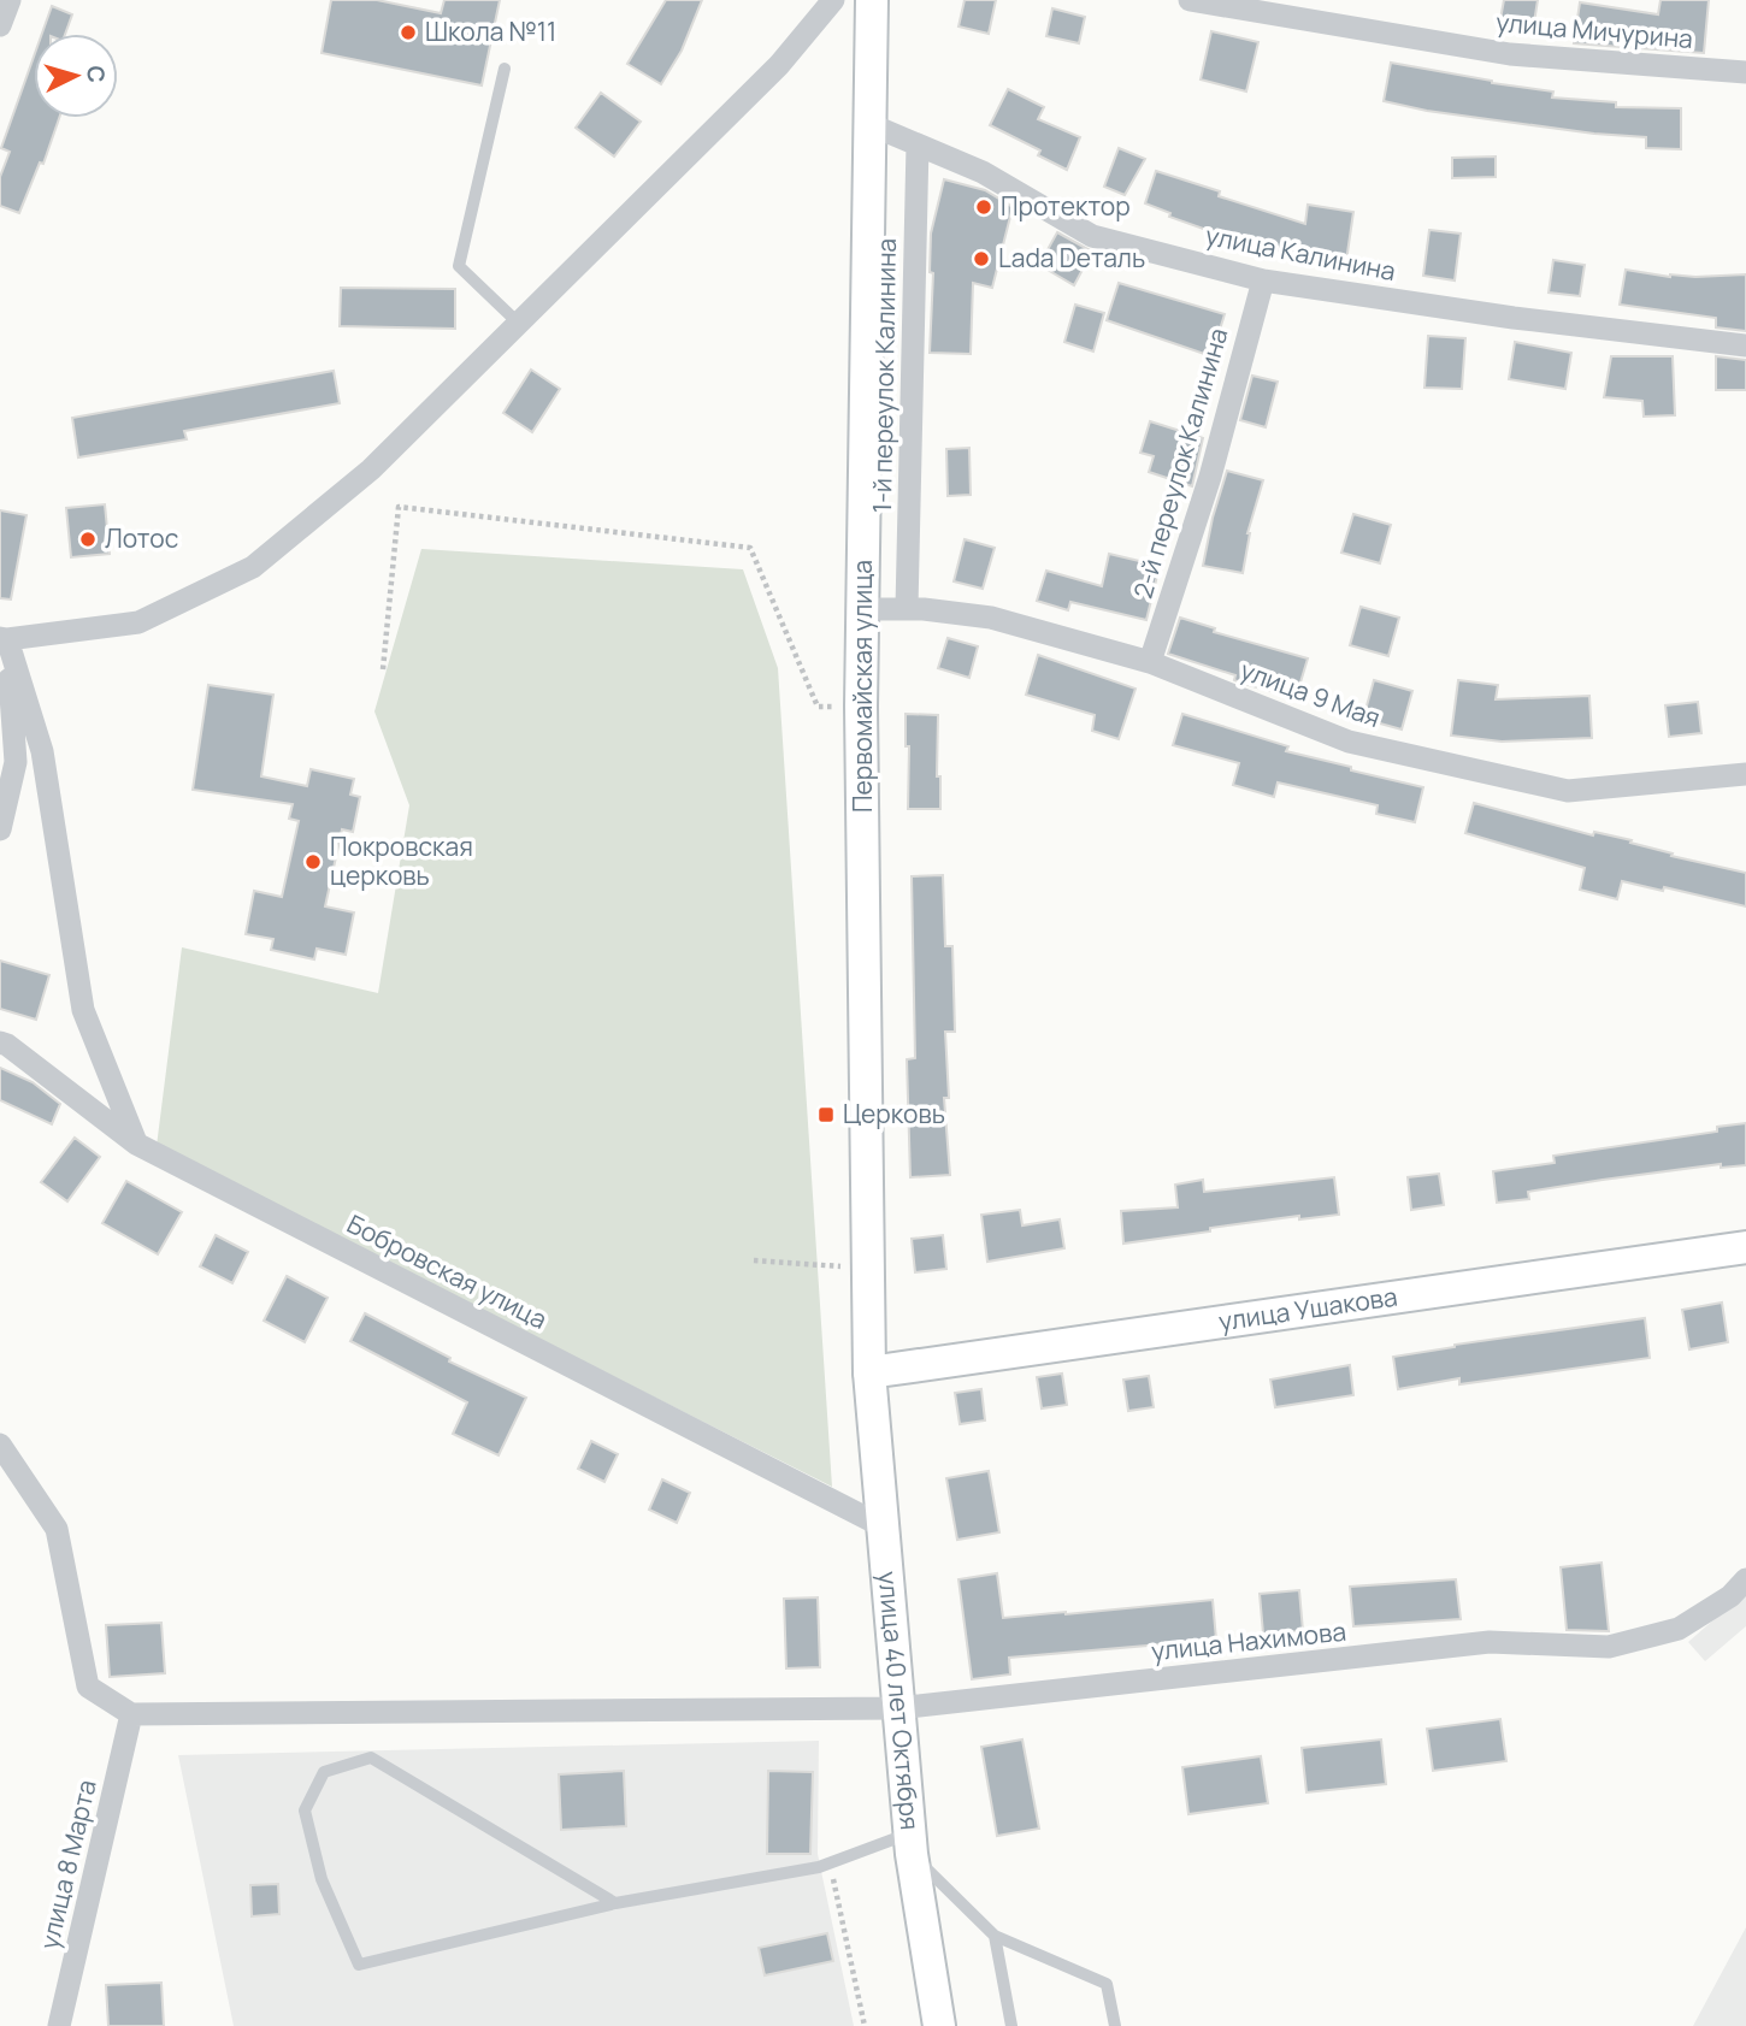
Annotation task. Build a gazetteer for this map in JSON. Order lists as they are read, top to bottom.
{
  "streets": {
    "main road": ["Первомайская улица", "улица Ушакова", "улица 40 лет Октября"],
    "street": [
      "улица Мичурина",
      "улица Калинина",
      "1-й переулок Калинина",
      "2-й переулок Калинина",
      "улица 9 Мая",
      "Бобровская улица",
      "улица Нахимова",
      "улица 8 Марта"
    ]
  },
  "crossings": [
    ["улица Калинина", "1-й переулок Калинина"],
    ["улица Калинина", "2-й переулок Калинина"],
    ["улица Калинина", "Первомайская улица"],
    ["1-й переулок Калинина", "улица 9 Мая"],
    ["2-й переулок Калинина", "улица 9 Мая"],
    ["Первомайская улица", "улица 9 Мая"],
    ["Первомайская улица", "улица Ушакова"],
    ["Первомайская улица", "улица 40 лет Октября"],
    ["Бобровская улица", "улица 40 лет Октября"],
    ["улица Ушакова", "улица 40 лет Октября"],
    ["улица Нахимова", "улица 40 лет Октября"],
    ["улица Нахимова", "улица 8 Марта"]
  ],
  "places": {
    "other": [
      "Школа №11",
      "Протектор",
      "Lada Dеталь",
      "Лотос",
      "Покровская церковь"
    ],
    "transit": ["Церковь"]
  },
  "north": "right"
}
